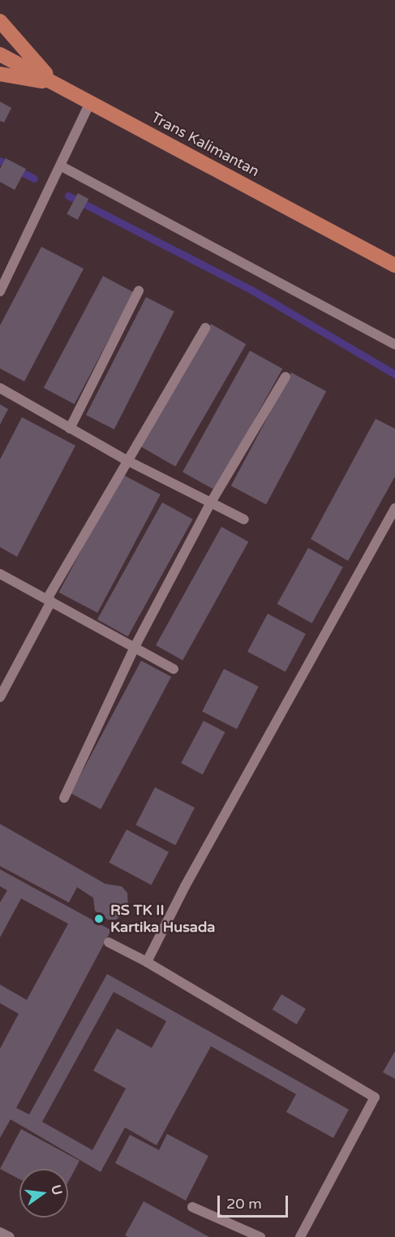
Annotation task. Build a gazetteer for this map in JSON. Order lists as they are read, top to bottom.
{
  "streets": {
    "highway": ["Trans Kalimantan"]
  },
  "places": ["RS TK II Kartika Husada"],
  "scale_bar": "20 m",
  "north": "right"
}
